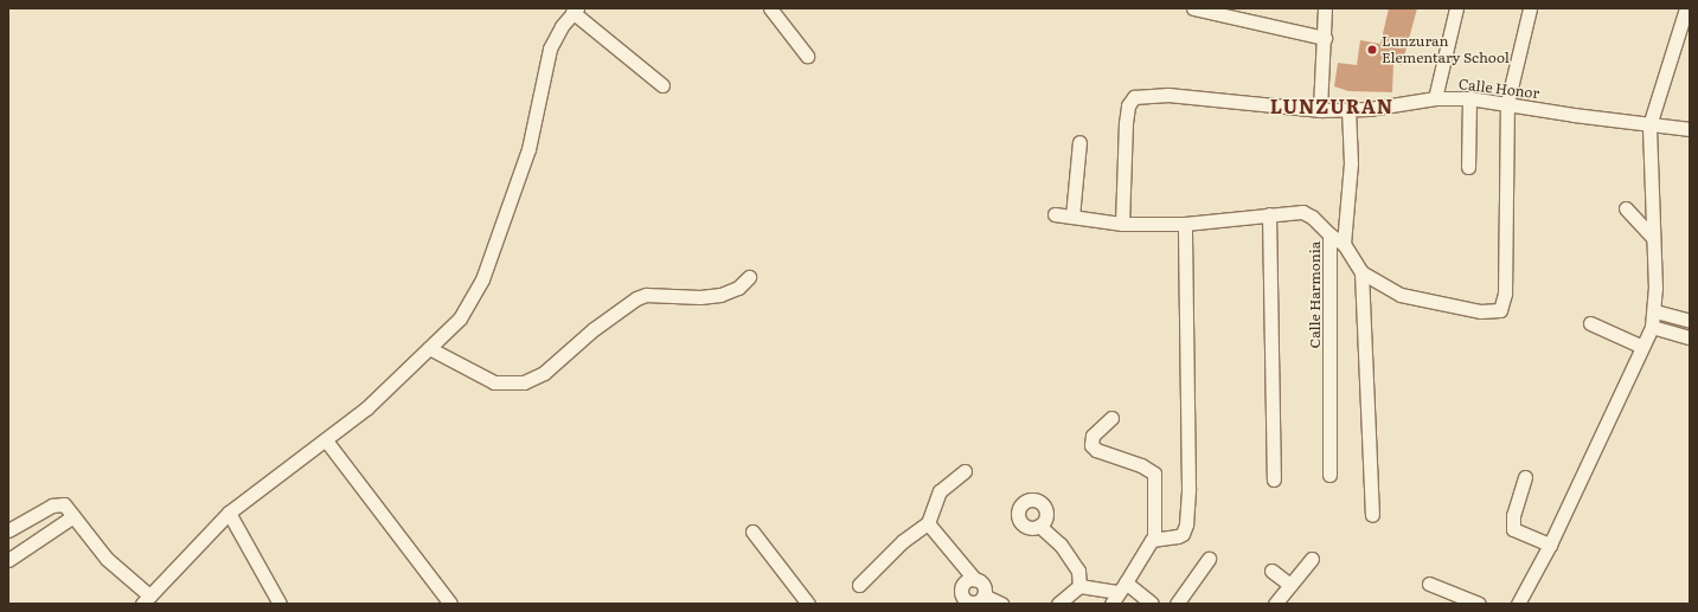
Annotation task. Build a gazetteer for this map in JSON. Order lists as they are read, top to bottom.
{
  "streets": {
    "street": ["Calle Honor", "Calle Harmonia"]
  },
  "crossings": [
    ["Calle Honor", "Calle Harmonia"]
  ],
  "districts": ["LUNZURAN"],
  "places": ["Lunzuran Elementary School"]
}
